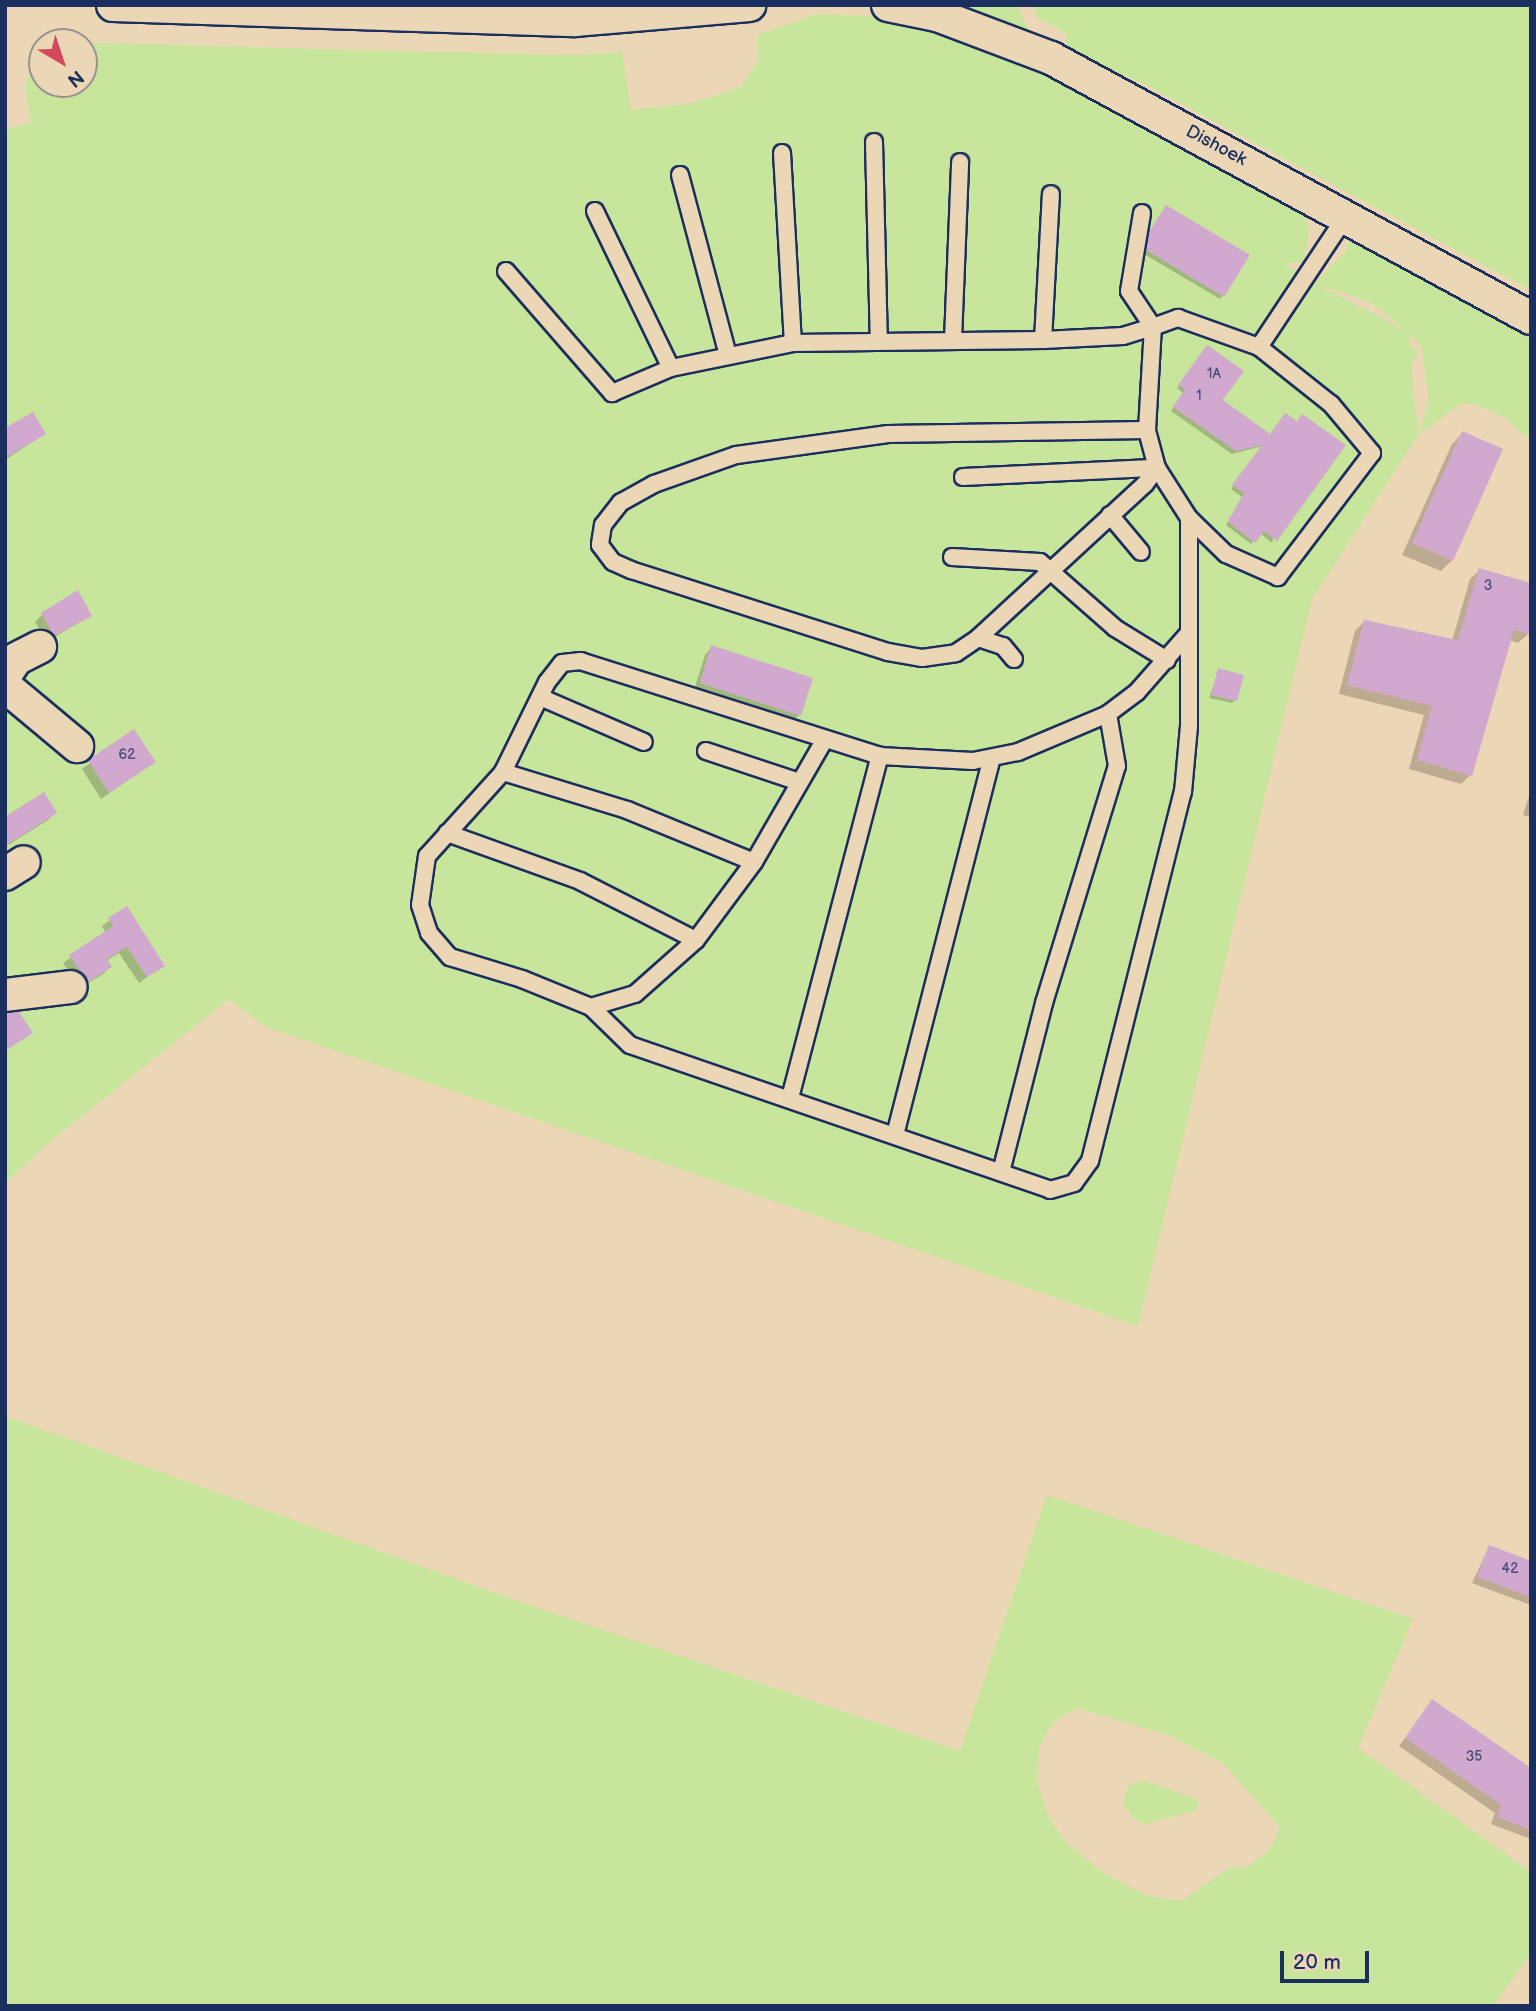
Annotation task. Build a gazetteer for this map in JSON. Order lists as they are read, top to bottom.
{
  "streets": {
    "street": ["Dishoek"]
  },
  "house_numbers": [
    "1A",
    "1",
    "3",
    "62",
    "42",
    "35"
  ],
  "scale_bar": "20 m",
  "north": "bottom right"
}
